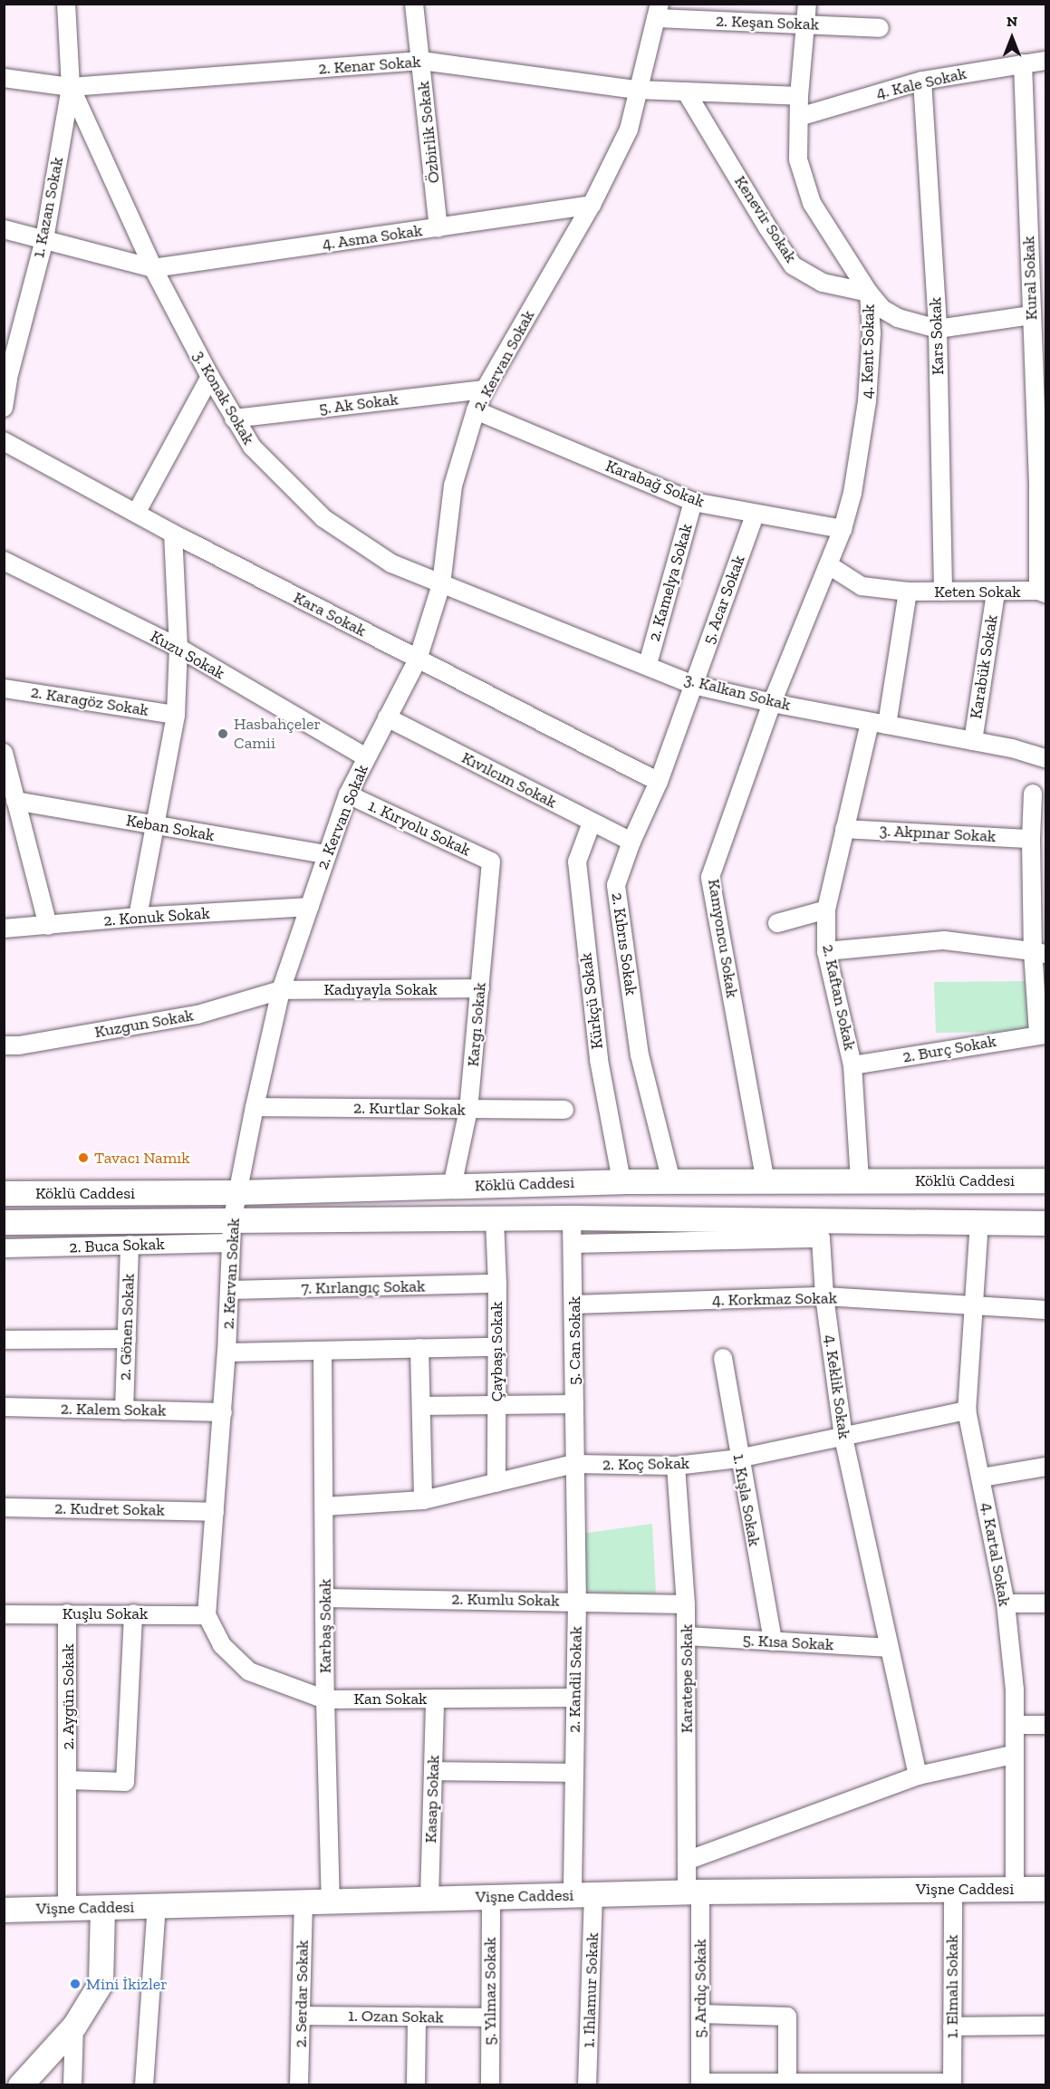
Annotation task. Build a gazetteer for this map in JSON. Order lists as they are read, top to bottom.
{
  "streets": {
    "main road": ["Köklü Caddesi", "Vişne Caddesi"],
    "street": [
      "2. Keşan Sokak",
      "2. Kenar Sokak",
      "4. Kale Sokak",
      "Özbirlik Sokak",
      "1. Kazan Sokak",
      "Kenevir Sokak",
      "4. Asma Sokak",
      "Kural Sokak",
      "Kars Sokak",
      "4. Kent Sokak",
      "2. Kervan Sokak",
      "3. Konak Sokak",
      "5. Ak Sokak",
      "Karabağ Sokak",
      "2. Kamelya Sokak",
      "Keten Sokak",
      "5. Acar Sokak",
      "Kara Sokak",
      "Kuzu Sokak",
      "Karabük Sokak",
      "3. Kalkan Sokak",
      "2. Karagöz Sokak",
      "Kıvılcım Sokak",
      "Keban Sokak",
      "1. Kıryolu Sokak",
      "3. Akpınar Sokak",
      "2. Konuk Sokak",
      "Kamyoncu Sokak",
      "2. Kıbrıs Sokak",
      "Kadıyayla Sokak",
      "2. Kaftan Sokak",
      "Kürkçü Sokak",
      "Kuzgun Sokak",
      "Kargı Sokak",
      "2. Burç Sokak",
      "2. Kurtlar Sokak",
      "2. Buca Sokak",
      "7. Kırlangıç Sokak",
      "4. Korkmaz Sokak",
      "2. Gönen Sokak",
      "5. Can Sokak",
      "Çaybaşı Sokak",
      "4. Keklik Sokak",
      "2. Kalem Sokak",
      "2. Koç Sokak",
      "1. Kışla Sokak",
      "2. Kudret Sokak",
      "4. Kartal Sokak",
      "2. Kumlu Sokak",
      "Kuşlu Sokak",
      "Karbaş Sokak",
      "5. Kısa Sokak",
      "Karatepe Sokak",
      "2. Kandil Sokak",
      "2. Aygün Sokak",
      "Kan Sokak",
      "Kasap Sokak",
      "1. Elmalı Sokak",
      "5. Ardıç Sokak",
      "1. Ihlamur Sokak",
      "5. Yılmaz Sokak",
      "2. Serdar Sokak",
      "1. Ozan Sokak"
    ]
  },
  "crossings": [
    ["2. Keşan Sokak", "4. Kent Sokak"],
    ["2. Keşan Sokak", "2. Kervan Sokak"],
    ["2. Kenar Sokak", "Özbirlik Sokak"],
    ["2. Kenar Sokak", "1. Kazan Sokak"],
    ["2. Kenar Sokak", "Kenevir Sokak"],
    ["2. Kenar Sokak", "4. Kent Sokak"],
    ["2. Kenar Sokak", "2. Kervan Sokak"],
    ["2. Kenar Sokak", "3. Konak Sokak"],
    ["4. Kale Sokak", "Kural Sokak"],
    ["4. Kale Sokak", "Kars Sokak"],
    ["4. Kale Sokak", "4. Kent Sokak"],
    ["Özbirlik Sokak", "4. Asma Sokak"],
    ["1. Kazan Sokak", "3. Konak Sokak"],
    ["Kenevir Sokak", "4. Kent Sokak"],
    ["4. Asma Sokak", "2. Kervan Sokak"],
    ["4. Asma Sokak", "3. Konak Sokak"],
    ["Kural Sokak", "Keten Sokak"],
    ["Kars Sokak", "Keten Sokak"],
    ["4. Kent Sokak", "Karabağ Sokak"],
    ["4. Kent Sokak", "Keten Sokak"],
    ["4. Kent Sokak", "3. Kalkan Sokak"],
    ["4. Kent Sokak", "Kamyoncu Sokak"],
    ["2. Kervan Sokak", "3. Konak Sokak"],
    ["2. Kervan Sokak", "5. Ak Sokak"],
    ["2. Kervan Sokak", "Karabağ Sokak"],
    ["2. Kervan Sokak", "Kara Sokak"],
    ["2. Kervan Sokak", "Kuzu Sokak"],
    ["2. Kervan Sokak", "3. Kalkan Sokak"],
    ["2. Kervan Sokak", "Kıvılcım Sokak"],
    ["2. Kervan Sokak", "Keban Sokak"],
    ["2. Kervan Sokak", "1. Kıryolu Sokak"],
    ["2. Kervan Sokak", "2. Konuk Sokak"],
    ["2. Kervan Sokak", "Kadıyayla Sokak"],
    ["2. Kervan Sokak", "Kuzgun Sokak"],
    ["2. Kervan Sokak", "2. Kurtlar Sokak"],
    ["2. Kervan Sokak", "Köklü Caddesi"],
    ["2. Kervan Sokak", "2. Buca Sokak"],
    ["2. Kervan Sokak", "7. Kırlangıç Sokak"],
    ["2. Kervan Sokak", "2. Kalem Sokak"],
    ["2. Kervan Sokak", "2. Kudret Sokak"],
    ["2. Kervan Sokak", "Kuşlu Sokak"],
    ["2. Kervan Sokak", "Kan Sokak"],
    ["3. Konak Sokak", "5. Ak Sokak"],
    ["3. Konak Sokak", "3. Kalkan Sokak"],
    ["Karabağ Sokak", "2. Kamelya Sokak"],
    ["Karabağ Sokak", "5. Acar Sokak"],
    ["2. Kamelya Sokak", "3. Kalkan Sokak"],
    ["Keten Sokak", "Karabük Sokak"],
    ["5. Acar Sokak", "3. Kalkan Sokak"],
    ["5. Acar Sokak", "2. Kıbrıs Sokak"],
    ["Kara Sokak", "2. Kıbrıs Sokak"],
    ["Karabük Sokak", "3. Kalkan Sokak"],
    ["3. Kalkan Sokak", "Kamyoncu Sokak"],
    ["3. Kalkan Sokak", "2. Kıbrıs Sokak"],
    ["3. Kalkan Sokak", "2. Kaftan Sokak"],
    ["Kıvılcım Sokak", "2. Kıbrıs Sokak"],
    ["Kıvılcım Sokak", "Kürkçü Sokak"],
    ["1. Kıryolu Sokak", "Kargı Sokak"],
    ["3. Akpınar Sokak", "2. Kaftan Sokak"],
    ["Kamyoncu Sokak", "Köklü Caddesi"],
    ["2. Kıbrıs Sokak", "Köklü Caddesi"],
    ["Kadıyayla Sokak", "Kuzgun Sokak"],
    ["Kadıyayla Sokak", "Kargı Sokak"],
    ["2. Kaftan Sokak", "2. Burç Sokak"],
    ["2. Kaftan Sokak", "Köklü Caddesi"],
    ["Kürkçü Sokak", "Köklü Caddesi"],
    ["Kargı Sokak", "2. Kurtlar Sokak"],
    ["Kargı Sokak", "Köklü Caddesi"],
    ["Köklü Caddesi", "2. Buca Sokak"],
    ["Köklü Caddesi", "5. Can Sokak"],
    ["Köklü Caddesi", "Çaybaşı Sokak"],
    ["Köklü Caddesi", "4. Kartal Sokak"],
    ["2. Buca Sokak", "2. Gönen Sokak"],
    ["7. Kırlangıç Sokak", "Çaybaşı Sokak"],
    ["4. Korkmaz Sokak", "5. Can Sokak"],
    ["4. Korkmaz Sokak", "4. Keklik Sokak"],
    ["4. Korkmaz Sokak", "4. Kartal Sokak"],
    ["2. Gönen Sokak", "2. Kalem Sokak"],
    ["5. Can Sokak", "4. Keklik Sokak"],
    ["5. Can Sokak", "2. Koç Sokak"],
    ["5. Can Sokak", "2. Kandil Sokak"],
    ["Çaybaşı Sokak", "2. Koç Sokak"],
    ["4. Keklik Sokak", "2. Koç Sokak"],
    ["4. Keklik Sokak", "5. Kısa Sokak"],
    ["2. Koç Sokak", "1. Kışla Sokak"],
    ["2. Koç Sokak", "4. Kartal Sokak"],
    ["2. Koç Sokak", "Karbaş Sokak"],
    ["2. Koç Sokak", "Karatepe Sokak"],
    ["2. Koç Sokak", "2. Kandil Sokak"],
    ["1. Kışla Sokak", "5. Kısa Sokak"],
    ["4. Kartal Sokak", "Vişne Caddesi"],
    ["2. Kumlu Sokak", "Karbaş Sokak"],
    ["2. Kumlu Sokak", "Karatepe Sokak"],
    ["2. Kumlu Sokak", "2. Kandil Sokak"],
    ["Kuşlu Sokak", "2. Aygün Sokak"],
    ["Kuşlu Sokak", "Kan Sokak"],
    ["Karbaş Sokak", "Kan Sokak"],
    ["Karbaş Sokak", "Vişne Caddesi"],
    ["5. Kısa Sokak", "Karatepe Sokak"],
    ["Karatepe Sokak", "Vişne Caddesi"],
    ["Karatepe Sokak", "5. Ardıç Sokak"],
    ["2. Kandil Sokak", "Kan Sokak"],
    ["2. Kandil Sokak", "Vişne Caddesi"],
    ["2. Kandil Sokak", "1. Ihlamur Sokak"],
    ["2. Aygün Sokak", "Vişne Caddesi"],
    ["Kan Sokak", "Kasap Sokak"],
    ["Kasap Sokak", "Vişne Caddesi"],
    ["Vişne Caddesi", "1. Elmalı Sokak"],
    ["Vişne Caddesi", "5. Ardıç Sokak"],
    ["Vişne Caddesi", "1. Ihlamur Sokak"],
    ["Vişne Caddesi", "5. Yılmaz Sokak"],
    ["Vişne Caddesi", "2. Serdar Sokak"],
    ["5. Yılmaz Sokak", "1. Ozan Sokak"],
    ["2. Serdar Sokak", "1. Ozan Sokak"]
  ],
  "places": ["Hasbahçeler Camii", "Tavacı Namık", "Mini İkizler"],
  "north": "top"
}
